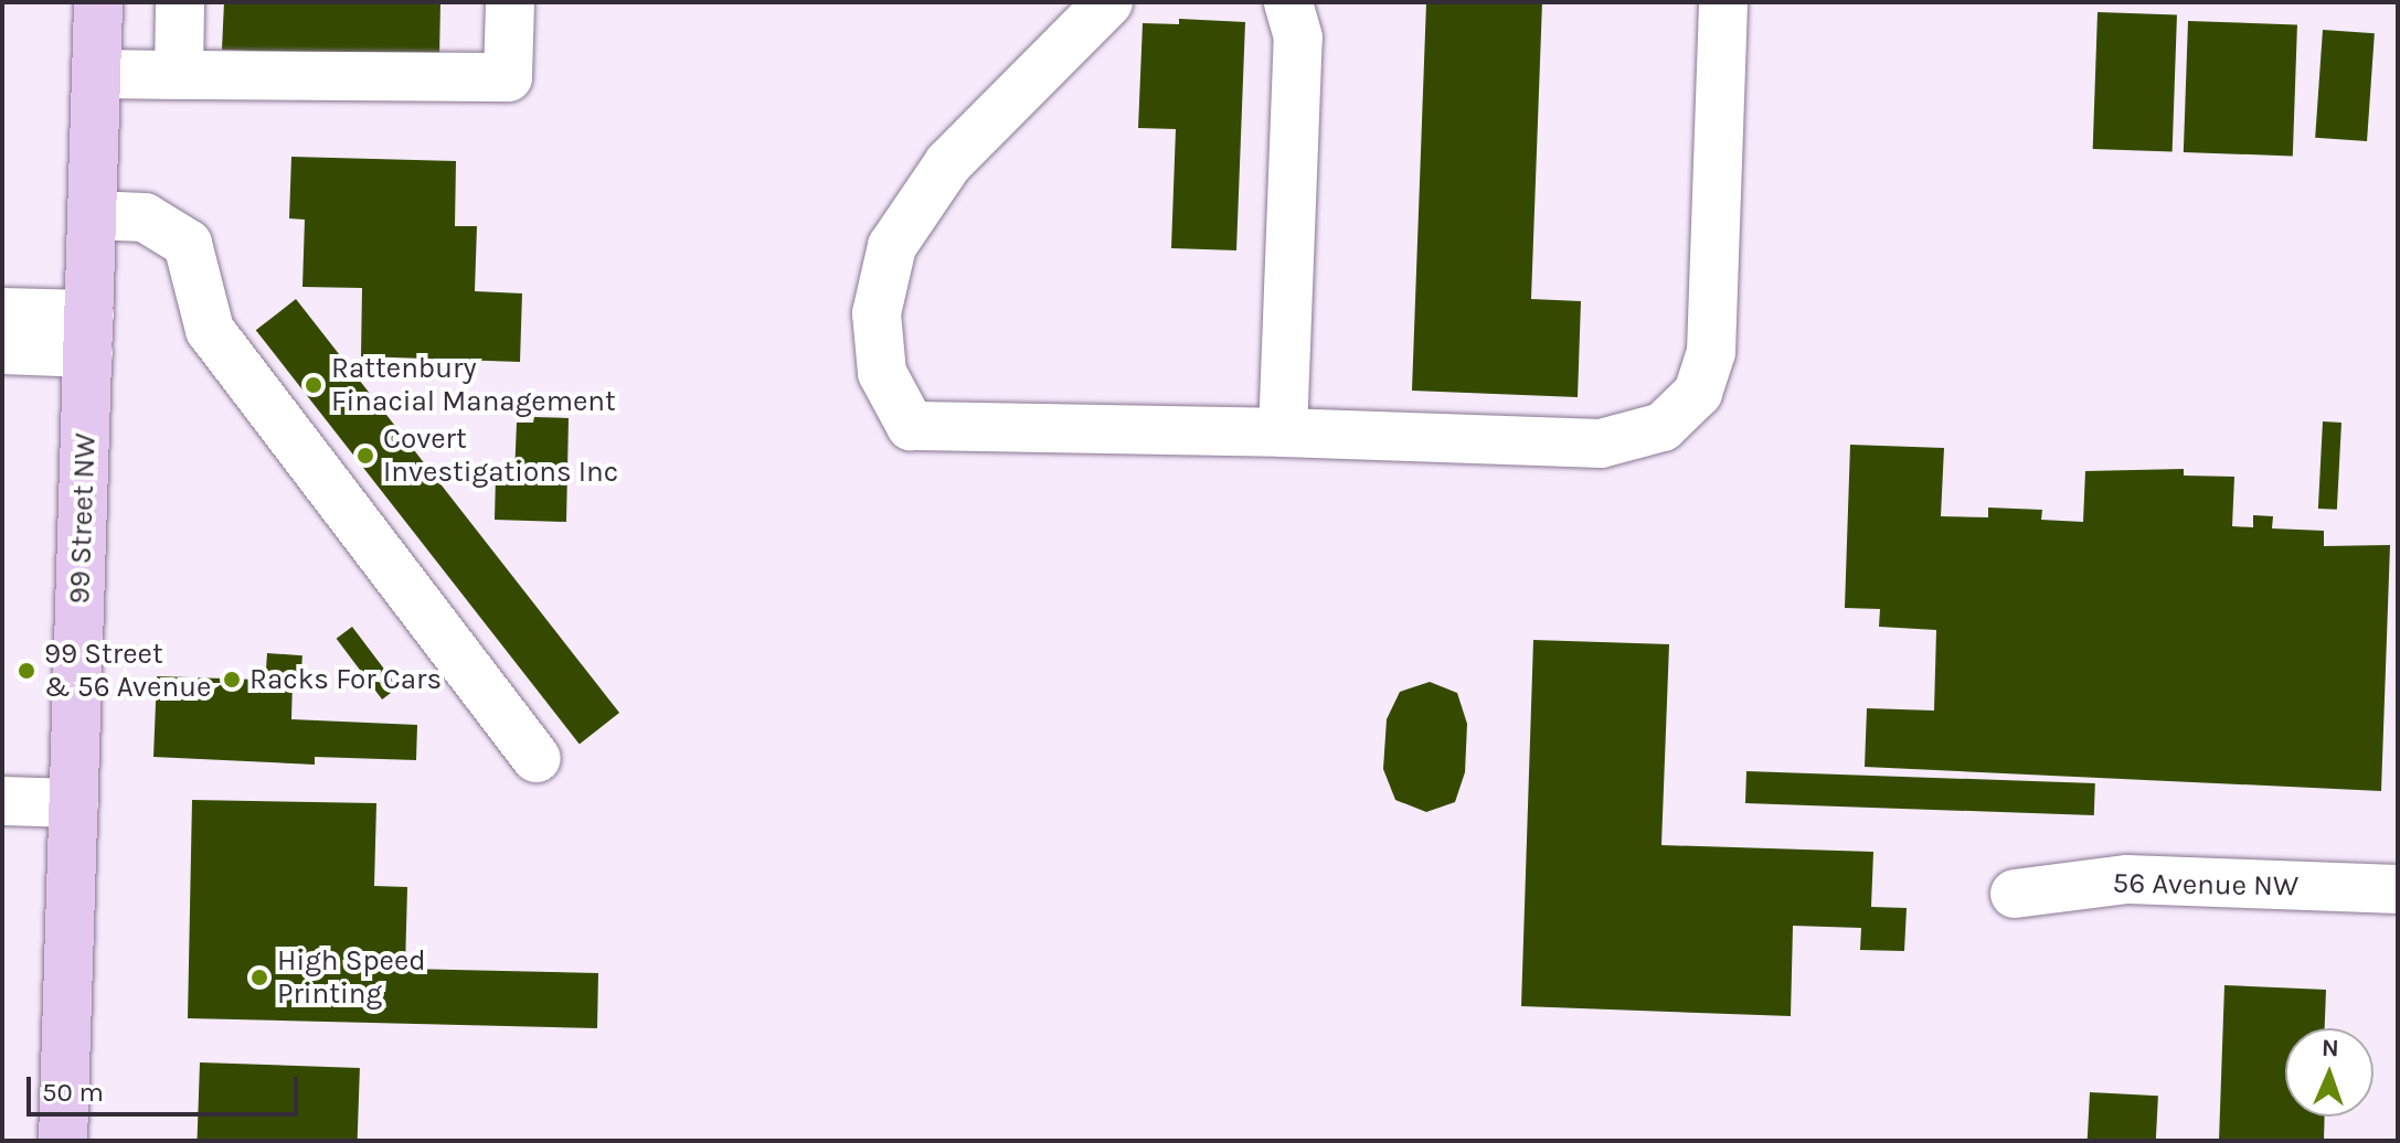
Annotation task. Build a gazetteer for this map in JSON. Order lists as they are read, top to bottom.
{
  "streets": {
    "main road": ["99 Street NW"],
    "street": ["56 Avenue NW"]
  },
  "places": [
    "Rattenbury Finacial Management",
    "Covert Investigations Inc",
    "99 Street & 56 Avenue",
    "Racks For Cars",
    "High Speed Printing"
  ],
  "scale_bar": "50 m",
  "north": "top"
}
